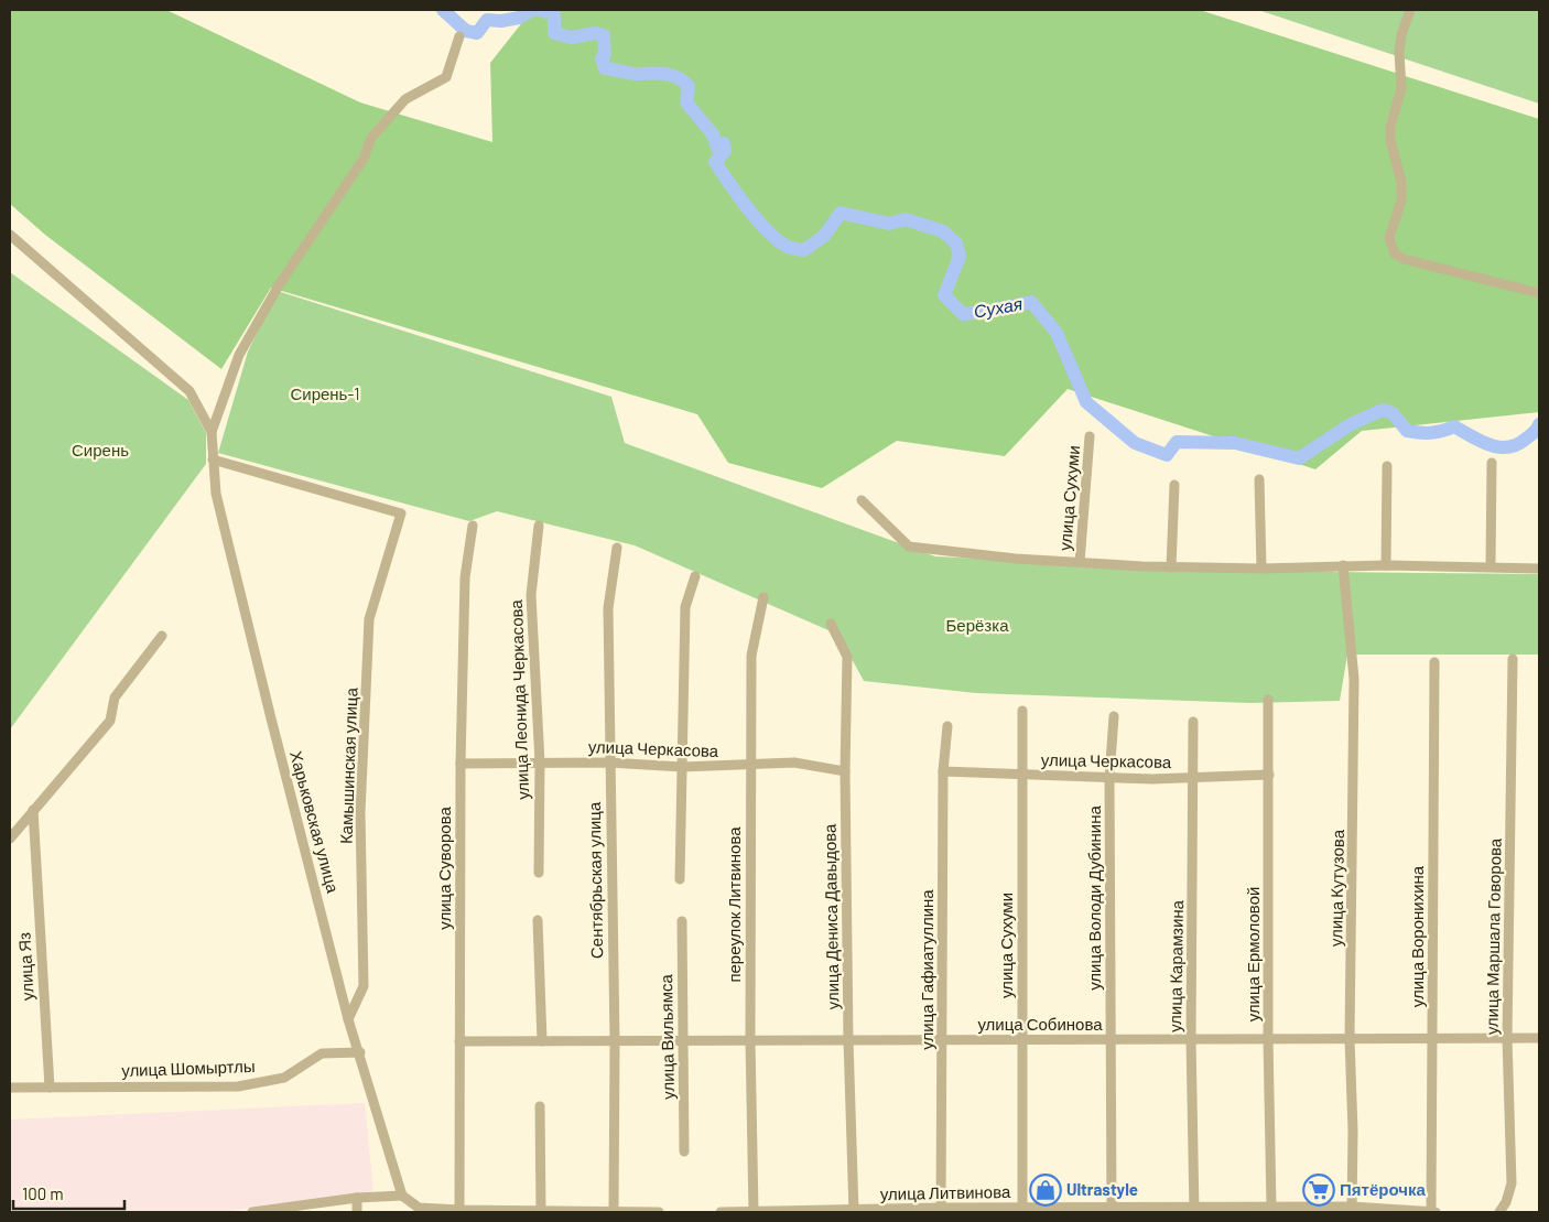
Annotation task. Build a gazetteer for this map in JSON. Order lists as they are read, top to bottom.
{
  "streets": {
    "street": [
      "улица Сухуми",
      "улица Леонида Черкасова",
      "улица Черкасова",
      "Камышинская улица",
      "Харьковская улица",
      "улица Суворова",
      "Сентябрьская улица",
      "улица Кутузова",
      "улица Володи Дубинина",
      "переулок Литвинова",
      "улица Дениса Давыдова",
      "улица Воронихина",
      "улица Маршала Говорова",
      "улица Ермоловой",
      "улица Яз",
      "улица Карамзина",
      "улица Гафиатуллина",
      "улица Собинова",
      "улица Вильямса",
      "улица Шомыртлы",
      "улица Литвинова"
    ]
  },
  "crossings": [
    ["улица Сухуми", "улица Черкасова"],
    ["улица Сухуми", "улица Собинова"],
    ["улица Сухуми", "улица Литвинова"],
    ["улица Леонида Черкасова", "улица Черкасова"],
    ["улица Черкасова", "улица Суворова"],
    ["улица Черкасова", "Сентябрьская улица"],
    ["улица Черкасова", "улица Володи Дубинина"],
    ["улица Черкасова", "переулок Литвинова"],
    ["улица Черкасова", "улица Дениса Давыдова"],
    ["улица Черкасова", "улица Ермоловой"],
    ["улица Черкасова", "улица Карамзина"],
    ["улица Черкасова", "улица Гафиатуллина"],
    ["Камышинская улица", "Харьковская улица"],
    ["Харьковская улица", "улица Шомыртлы"],
    ["улица Суворова", "улица Собинова"],
    ["Сентябрьская улица", "улица Собинова"],
    ["улица Кутузова", "улица Собинова"],
    ["улица Кутузова", "улица Литвинова"],
    ["улица Володи Дубинина", "улица Собинова"],
    ["улица Володи Дубинина", "улица Литвинова"],
    ["переулок Литвинова", "улица Собинова"],
    ["переулок Литвинова", "улица Литвинова"],
    ["улица Дениса Давыдова", "улица Собинова"],
    ["улица Дениса Давыдова", "улица Литвинова"],
    ["улица Воронихина", "улица Собинова"],
    ["улица Воронихина", "улица Литвинова"],
    ["улица Маршала Говорова", "улица Собинова"],
    ["улица Ермоловой", "улица Собинова"],
    ["улица Ермоловой", "улица Литвинова"],
    ["улица Яз", "улица Шомыртлы"],
    ["улица Карамзина", "улица Собинова"],
    ["улица Карамзина", "улица Литвинова"],
    ["улица Гафиатуллина", "улица Собинова"],
    ["улица Гафиатуллина", "улица Литвинова"],
    ["улица Собинова", "улица Вильямса"]
  ],
  "water": ["Сухая"],
  "parks": ["Сирень-1", "Сирень", "Берёзка"],
  "places": {
    "shop": ["Ultrastyle"],
    "supermarket": ["Пятёрочка"]
  },
  "scale_bar": "100 m"
}
